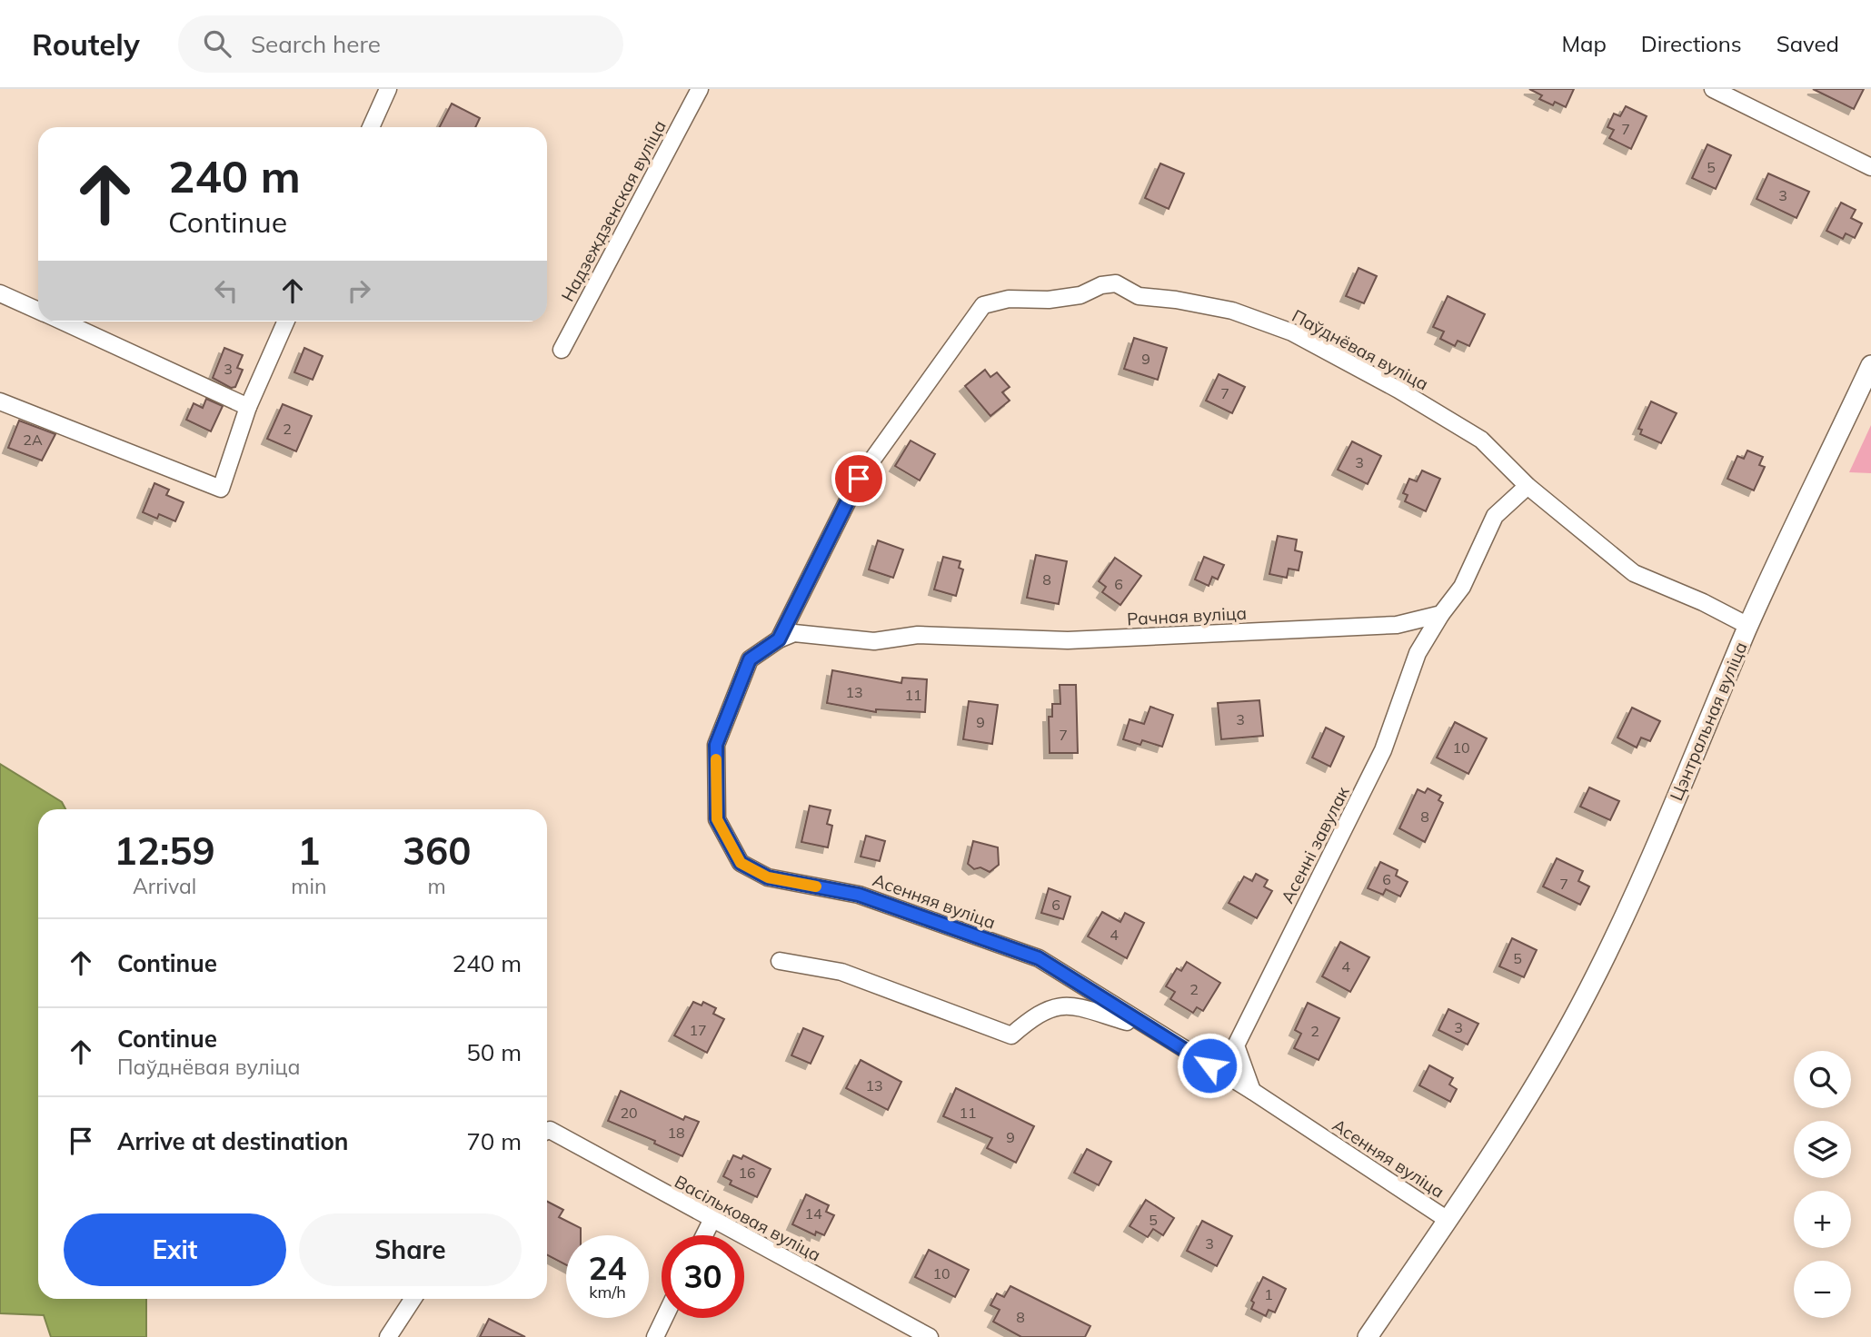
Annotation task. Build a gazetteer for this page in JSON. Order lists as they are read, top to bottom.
{
  "streets": {
    "street": [
      "Надзеждзенская вуліца",
      "Паўднёвая вуліца",
      "Рачная вуліца",
      "Цэнтральная вуліца",
      "Асенні завулак",
      "Асенняя вуліца",
      "Васільковая вуліца"
    ]
  },
  "crossings": [
    ["Паўднёвая вуліца", "Рачная вуліца"],
    ["Паўднёвая вуліца", "Цэнтральная вуліца"],
    ["Паўднёвая вуліца", "Асенняя вуліца"],
    ["Рачная вуліца", "Асенні завулак"],
    ["Рачная вуліца", "Асенняя вуліца"],
    ["Цэнтральная вуліца", "Асенняя вуліца"],
    ["Асенні завулак", "Асенняя вуліца"]
  ],
  "house_numbers": [
    "7",
    "5",
    "3",
    "9",
    "3",
    "7",
    "2",
    "2А",
    "3",
    "8",
    "6",
    "13",
    "11",
    "3",
    "9",
    "7",
    "10",
    "8",
    "6",
    "7",
    "6",
    "4",
    "5",
    "4",
    "2",
    "3",
    "17",
    "2",
    "13",
    "20",
    "11",
    "18",
    "9",
    "16",
    "14",
    "5",
    "3",
    "10",
    "1",
    "8"
  ],
  "page": {
    "header": "Routely",
    "search": "Search here",
    "nav": ["Map", "Directions", "Saved"],
    "turn": ["240 m", "Continue"],
    "eta": [
      "12:59",
      "Arrival",
      "1",
      "min",
      "360",
      "m"
    ],
    "list": [
      {
        "name": "Continue",
        "value": "240 m"
      },
      {
        "name": "Continue",
        "note": "Паўднёвая вуліца",
        "value": "50 m"
      },
      {
        "name": "Arrive at destination",
        "value": "70 m"
      }
    ],
    "map_buttons": ["+", "−"],
    "buttons": ["Exit", "Share"],
    "speed": "24 km/h",
    "limit": "30"
  }
}
